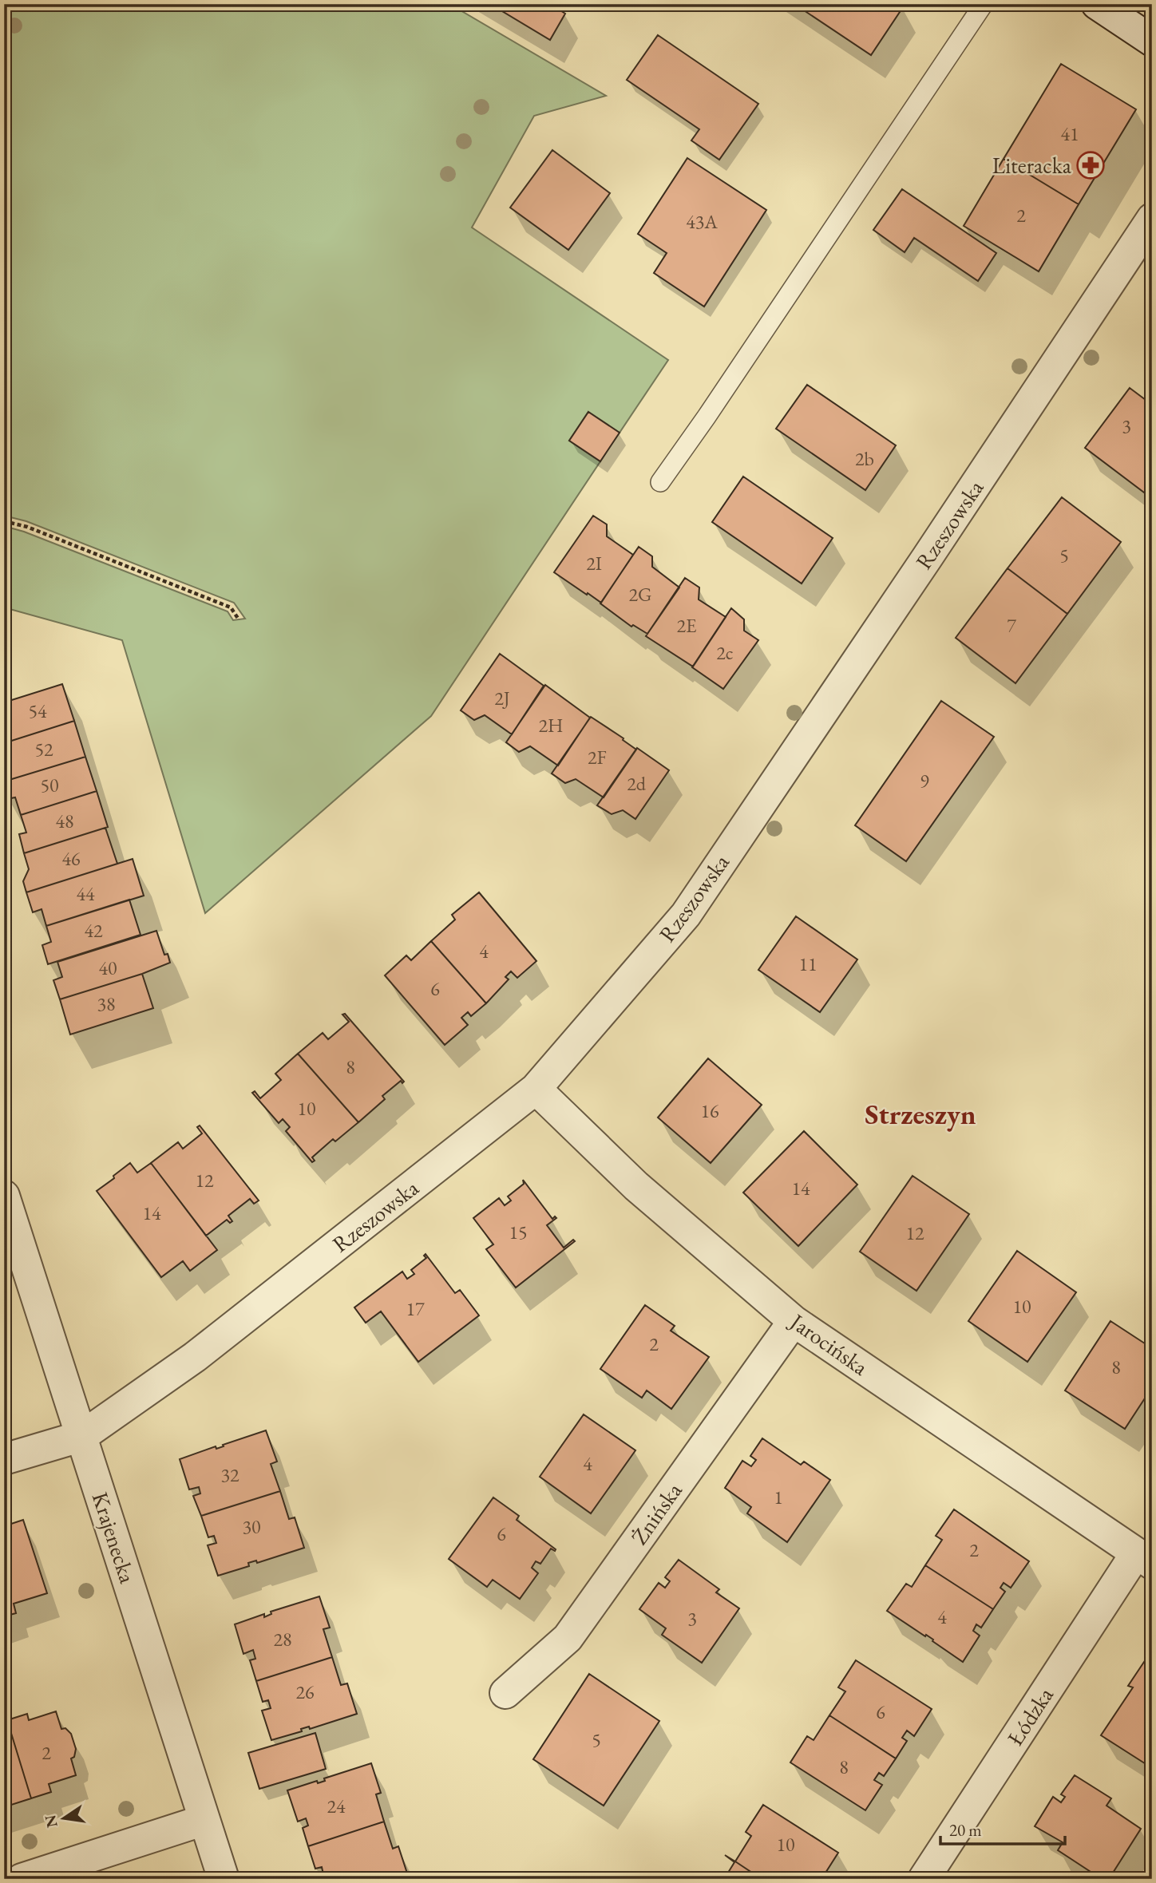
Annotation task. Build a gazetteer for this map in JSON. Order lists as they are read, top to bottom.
{
  "streets": {
    "street": [
      "Rzeszowska",
      "Jarocińska",
      "Żnińska",
      "Krajenecka",
      "Łódzka"
    ]
  },
  "crossings": [
    ["Rzeszowska", "Jarocińska"],
    ["Rzeszowska", "Krajenecka"],
    ["Jarocińska", "Żnińska"],
    ["Jarocińska", "Łódzka"]
  ],
  "districts": ["Strzeszyn"],
  "places": {
    "pharmacy": ["Literacka"]
  },
  "house_numbers": [
    "41",
    "2",
    "43A",
    "3",
    "2b",
    "5",
    "2I",
    "2G",
    "2E",
    "7",
    "2c",
    "2J",
    "54",
    "2H",
    "52",
    "2F",
    "9",
    "2d",
    "50",
    "48",
    "46",
    "44",
    "42",
    "4",
    "11",
    "40",
    "6",
    "38",
    "8",
    "10",
    "16",
    "12",
    "14",
    "14",
    "15",
    "12",
    "10",
    "17",
    "2",
    "8",
    "4",
    "32",
    "1",
    "30",
    "6",
    "2",
    "4",
    "3",
    "28",
    "26",
    "6",
    "5",
    "2",
    "8",
    "24",
    "10"
  ],
  "scale_bar": "20 m",
  "north": "left"
}
